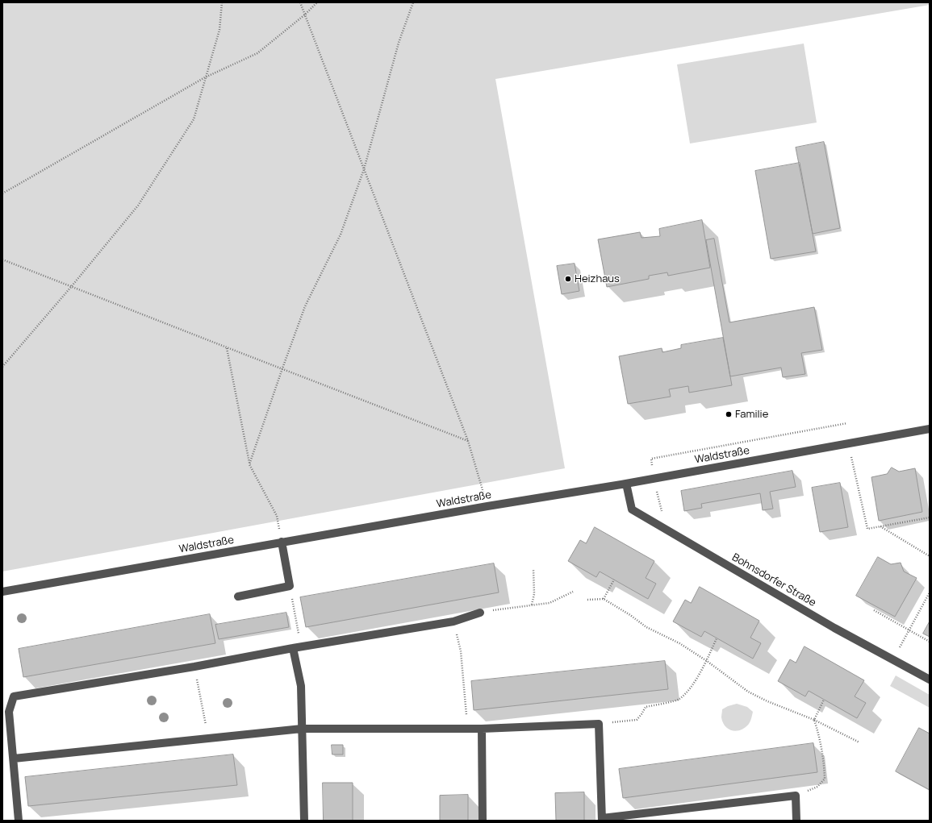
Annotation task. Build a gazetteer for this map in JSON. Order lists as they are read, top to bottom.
{
  "streets": {
    "street": ["Waldstraße", "Bohnsdorfer Straße"]
  },
  "crossings": [
    ["Waldstraße", "Bohnsdorfer Straße"]
  ],
  "places": ["Heizhaus", "Familie"]
}
